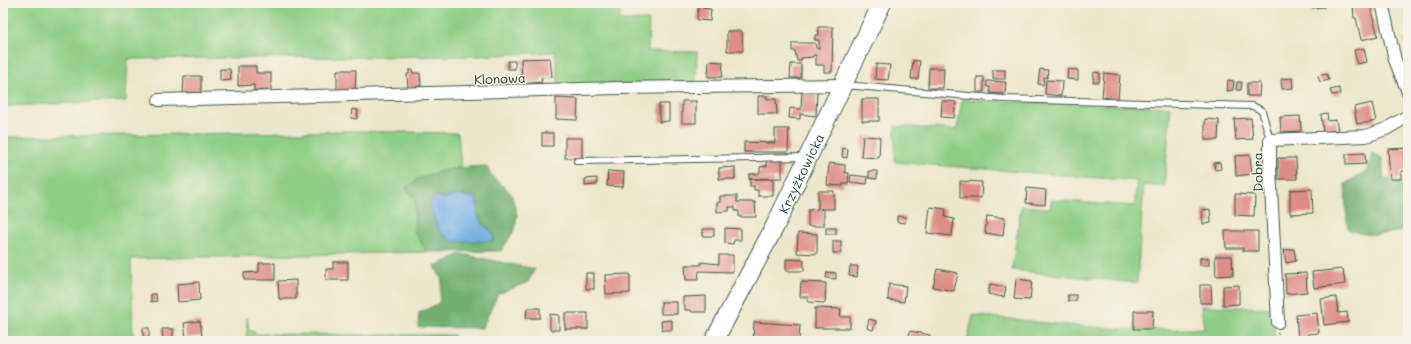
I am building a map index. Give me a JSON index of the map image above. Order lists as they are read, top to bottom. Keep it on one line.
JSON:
{"streets":{"street":["Klonowa","Dobra","Krzyżkowicka"]},"crossings":[["Klonowa","Krzyżkowicka"]]}
